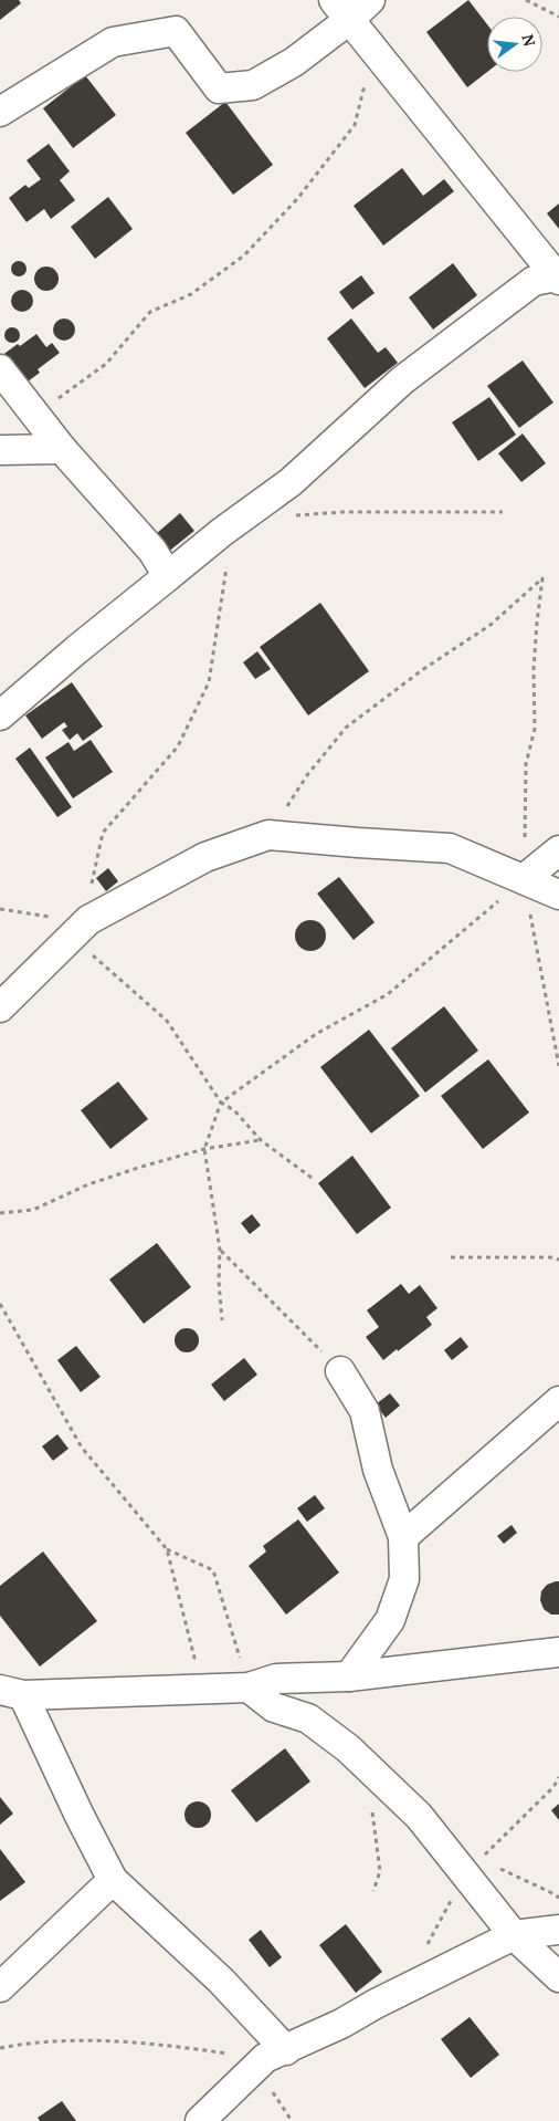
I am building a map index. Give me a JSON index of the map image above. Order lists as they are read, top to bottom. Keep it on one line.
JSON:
{"north":"right"}
